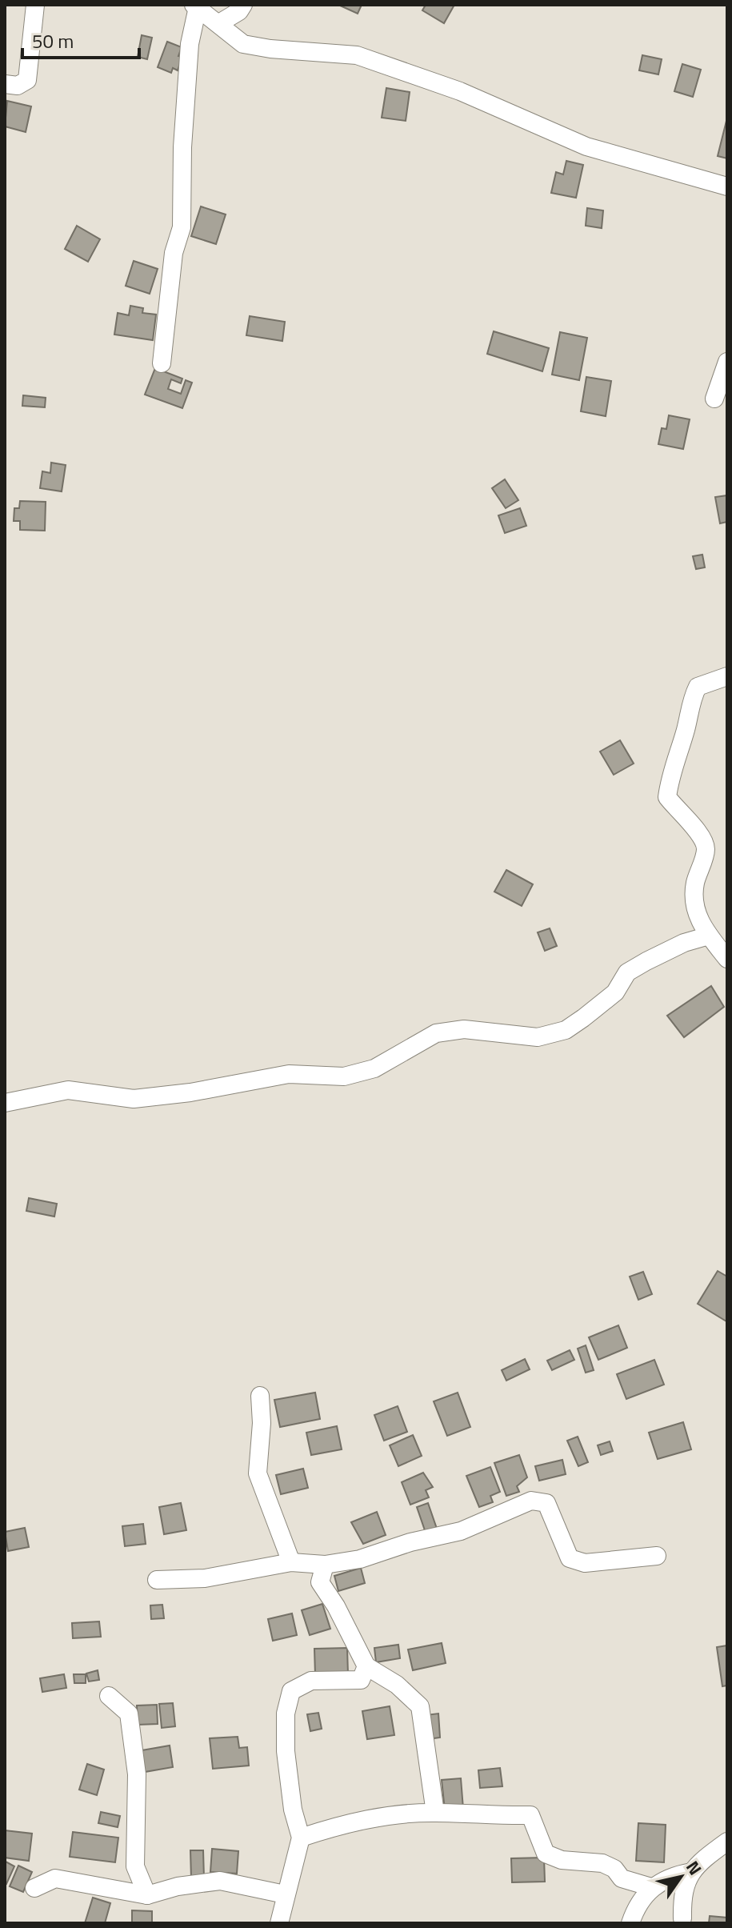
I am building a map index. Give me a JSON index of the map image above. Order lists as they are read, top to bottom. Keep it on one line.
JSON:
{"scale_bar":"50 m","north":"top right"}
